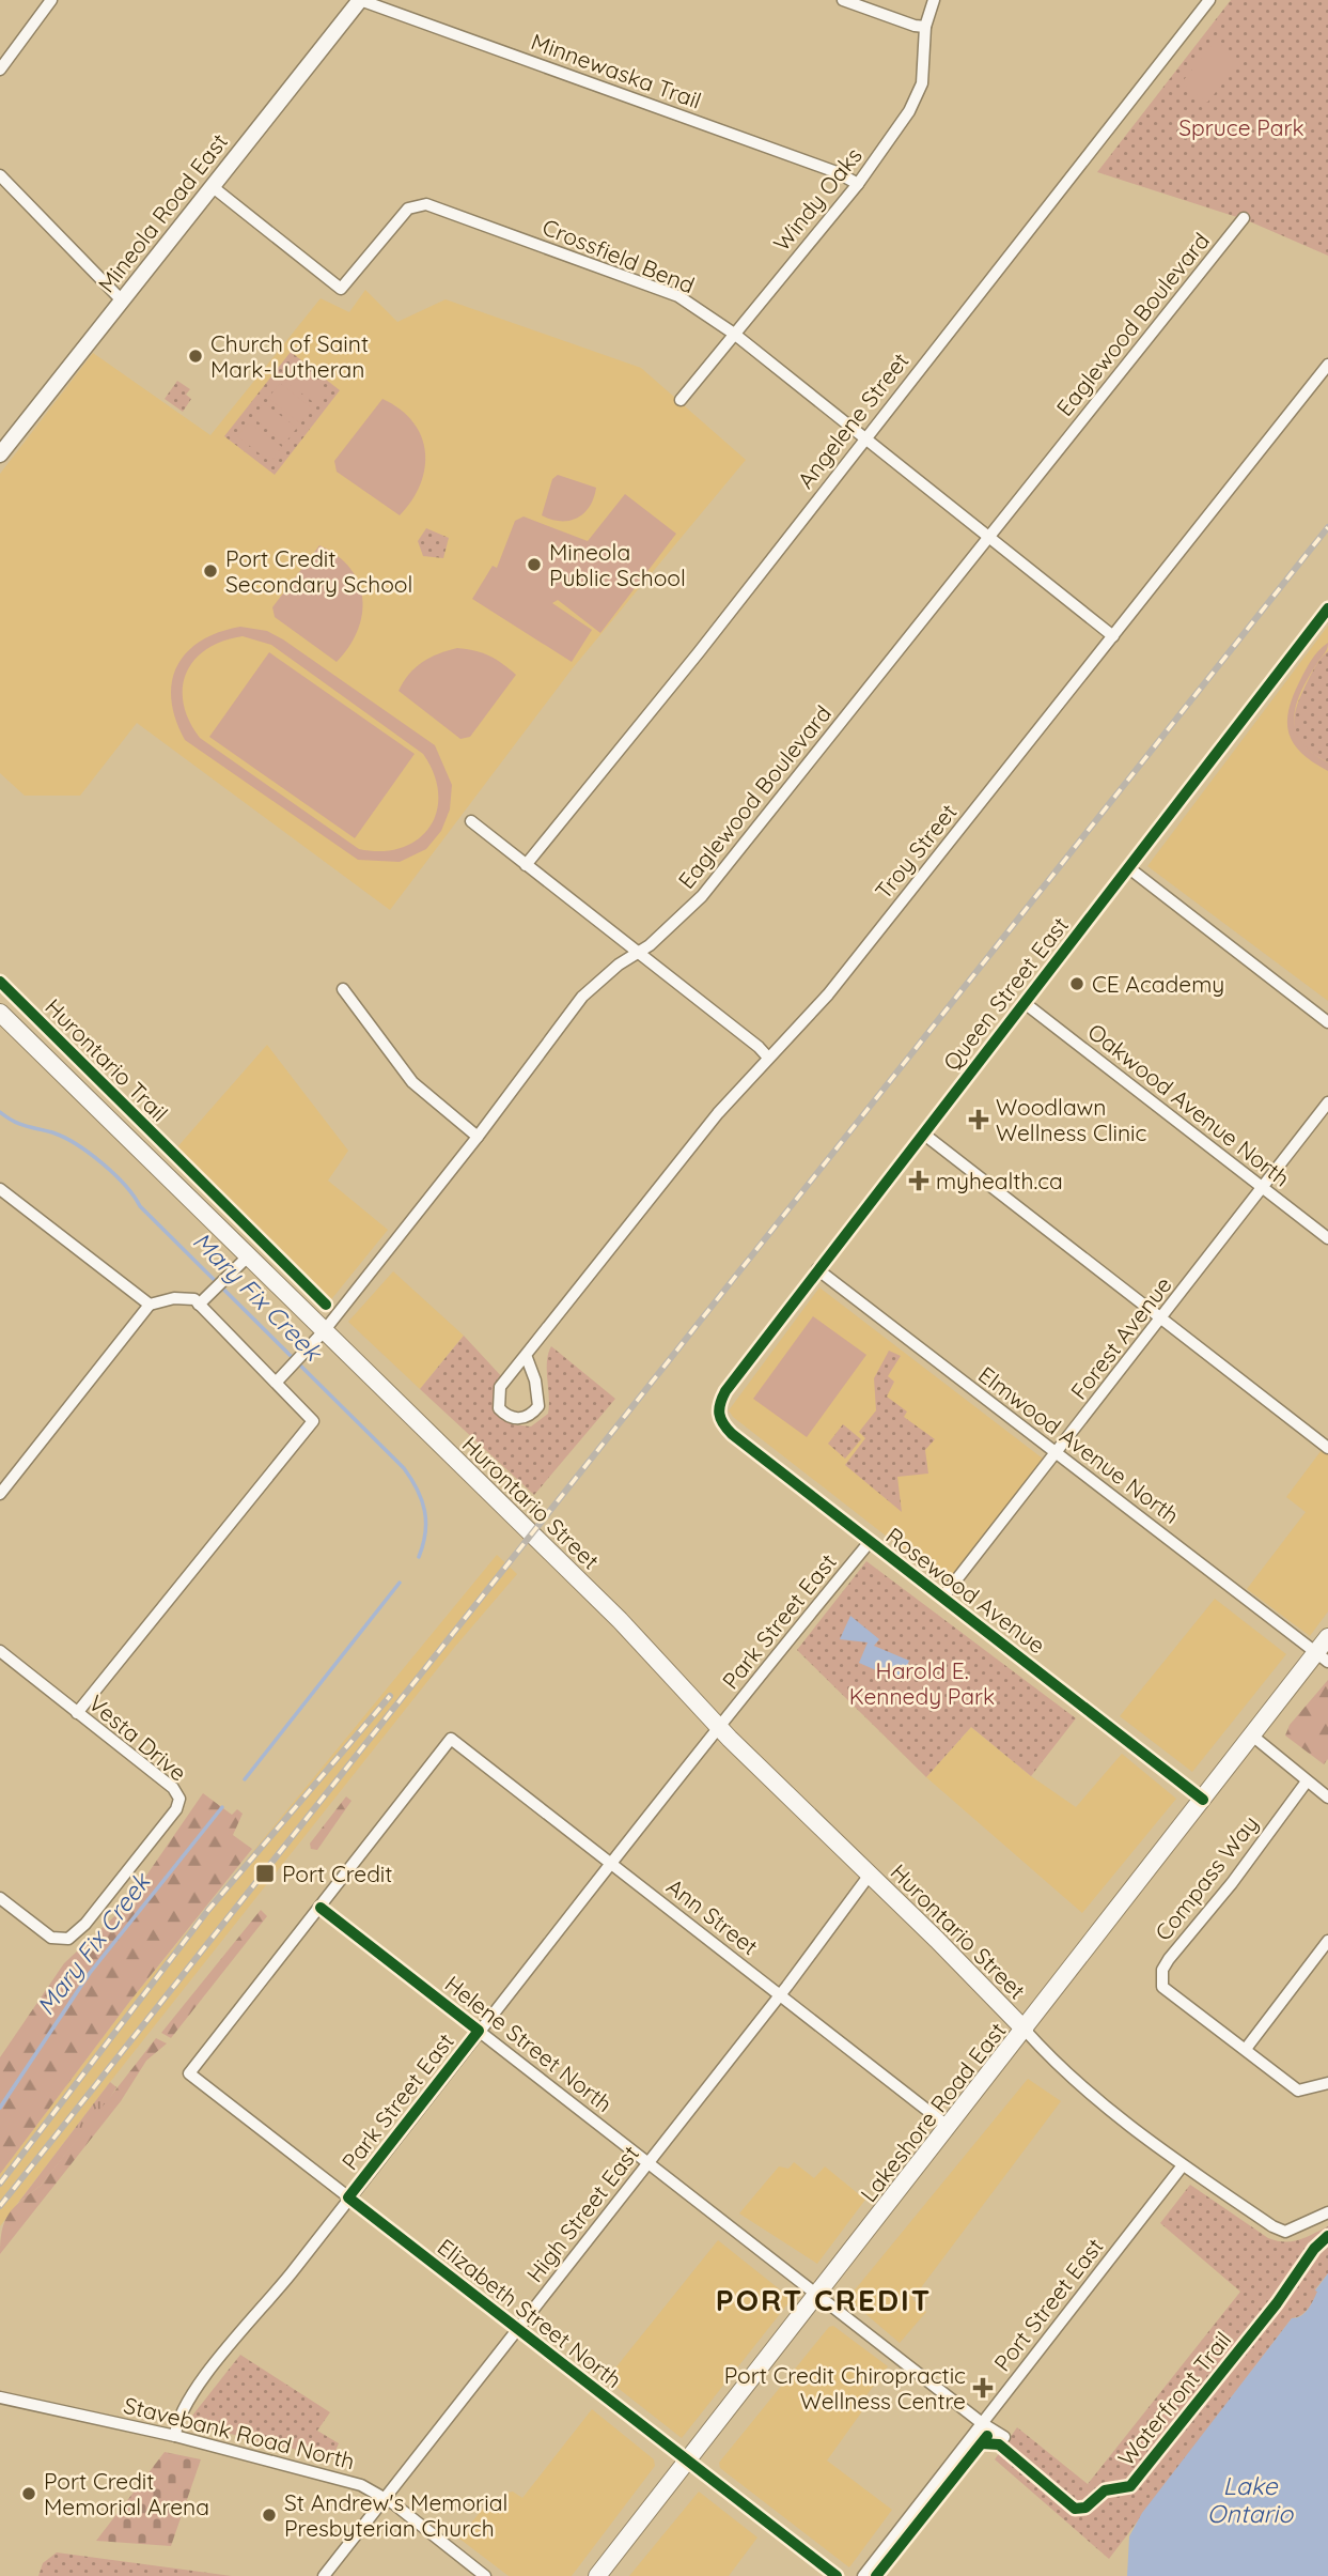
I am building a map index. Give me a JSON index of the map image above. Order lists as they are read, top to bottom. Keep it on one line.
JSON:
{"streets":{"main road":["Hurontario Street","Lakeshore Road East"],"street":["Minnewaska Trail","Windy Oaks","Mineola Road East","Crossfield Bend","Eaglewood Boulevard","Angelene Street","Troy Street","Queen Street East","Oakwood Avenue North","Forest Avenue","Elmwood Avenue North","Rosewood Avenue","Park Street East","Vesta Drive","Compass Way","Ann Street","Helene Street North","High Street East","Port Street East","Elizabeth Street North","Stavebank Road North"],"cycle path":["Hurontario Trail","Waterfront Trail"]},"crossings":[["Minnewaska Trail","Windy Oaks"],["Minnewaska Trail","Mineola Road East"],["Windy Oaks","Crossfield Bend"],["Mineola Road East","Crossfield Bend"],["Crossfield Bend","Eaglewood Boulevard"],["Crossfield Bend","Angelene Street"],["Crossfield Bend","Troy Street"],["Eaglewood Boulevard","Hurontario Street"],["Queen Street East","Oakwood Avenue North"],["Queen Street East","Elmwood Avenue North"],["Queen Street East","Rosewood Avenue"],["Oakwood Avenue North","Forest Avenue"],["Forest Avenue","Elmwood Avenue North"],["Forest Avenue","Rosewood Avenue"],["Elmwood Avenue North","Lakeshore Road East"],["Hurontario Street","Park Street East"],["Hurontario Street","Lakeshore Road East"],["Hurontario Street","High Street East"],["Rosewood Avenue","Park Street East"],["Rosewood Avenue","Lakeshore Road East"],["Park Street East","Ann Street"],["Park Street East","Helene Street North"],["Park Street East","Elizabeth Street North"],["Park Street East","Stavebank Road North"],["Ann Street","Helene Street North"],["Ann Street","Lakeshore Road East"],["Ann Street","High Street East"],["Ann Street","Elizabeth Street North"],["Helene Street North","Lakeshore Road East"],["Helene Street North","High Street East"],["Helene Street North","Port Street East"],["Helene Street North","Elizabeth Street North"],["Lakeshore Road East","Elizabeth Street North"],["High Street East","Elizabeth Street North"],["High Street East","Stavebank Road North"]],"districts":["PORT CREDIT"],"water":["Mary Fix Creek","Lake Ontario"],"parks":["Spruce Park","Harold E. Kennedy Park"],"places":{"other":["Church of Saint Mark-Lutheran","Mineola Public School","Port Credit Secondary School","CE Academy","Port Credit Memorial Arena","St Andrew's Memorial Presbyterian Church"],"health":["Woodlawn Wellness Clinic","myhealth.ca","Port Credit Chiropractic Wellness Centre"],"transit":["Port Credit"]}}
